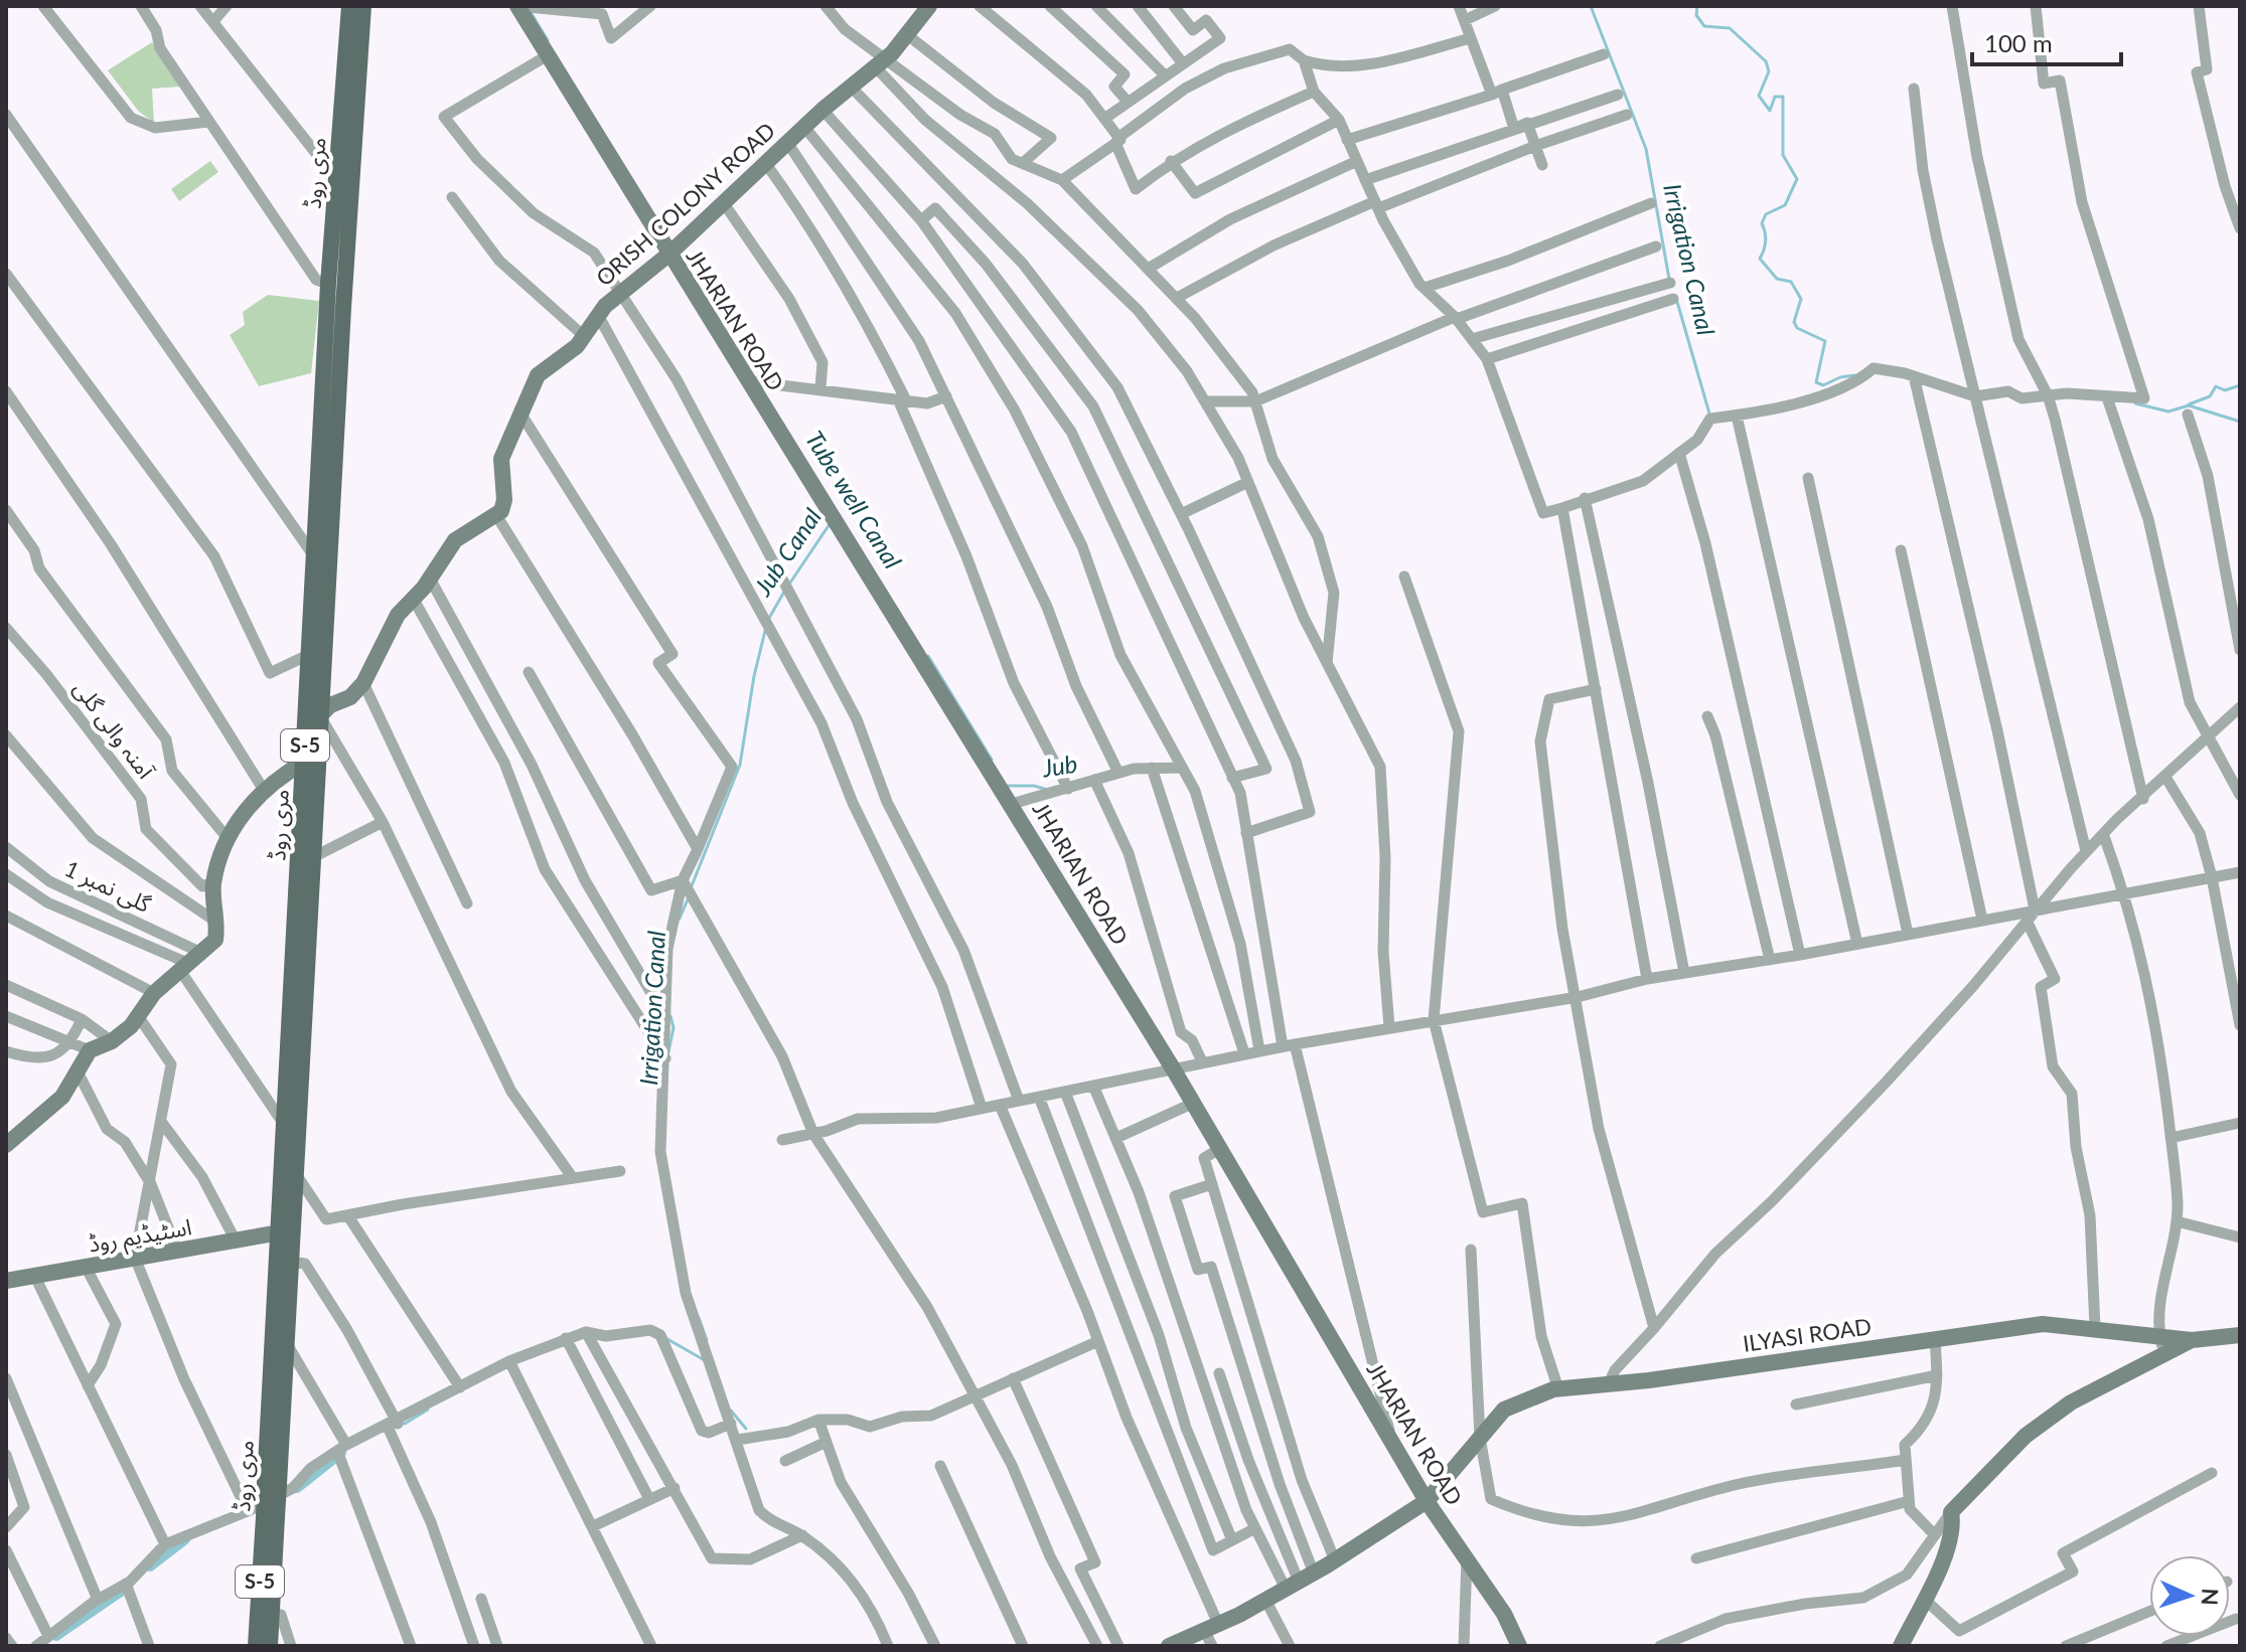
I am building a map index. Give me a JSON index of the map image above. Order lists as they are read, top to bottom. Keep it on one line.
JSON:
{"streets":{"main road":["مری روڈ","ORISH COLONY ROAD","JHARIAN ROAD","S-5","اسٹیڈیم روڈ","ILYASI ROAD"],"street":["آمنہ والی گلی","گلی نمبر 1"]},"crossings":[["مری روڈ","اسٹیڈیم روڈ"],["ORISH COLONY ROAD","JHARIAN ROAD"],["JHARIAN ROAD","ILYASI ROAD"]],"water":["Irrigation Canal","Tube well Canal","Jub Canal","Jub"],"scale_bar":"100 m","north":"right"}
